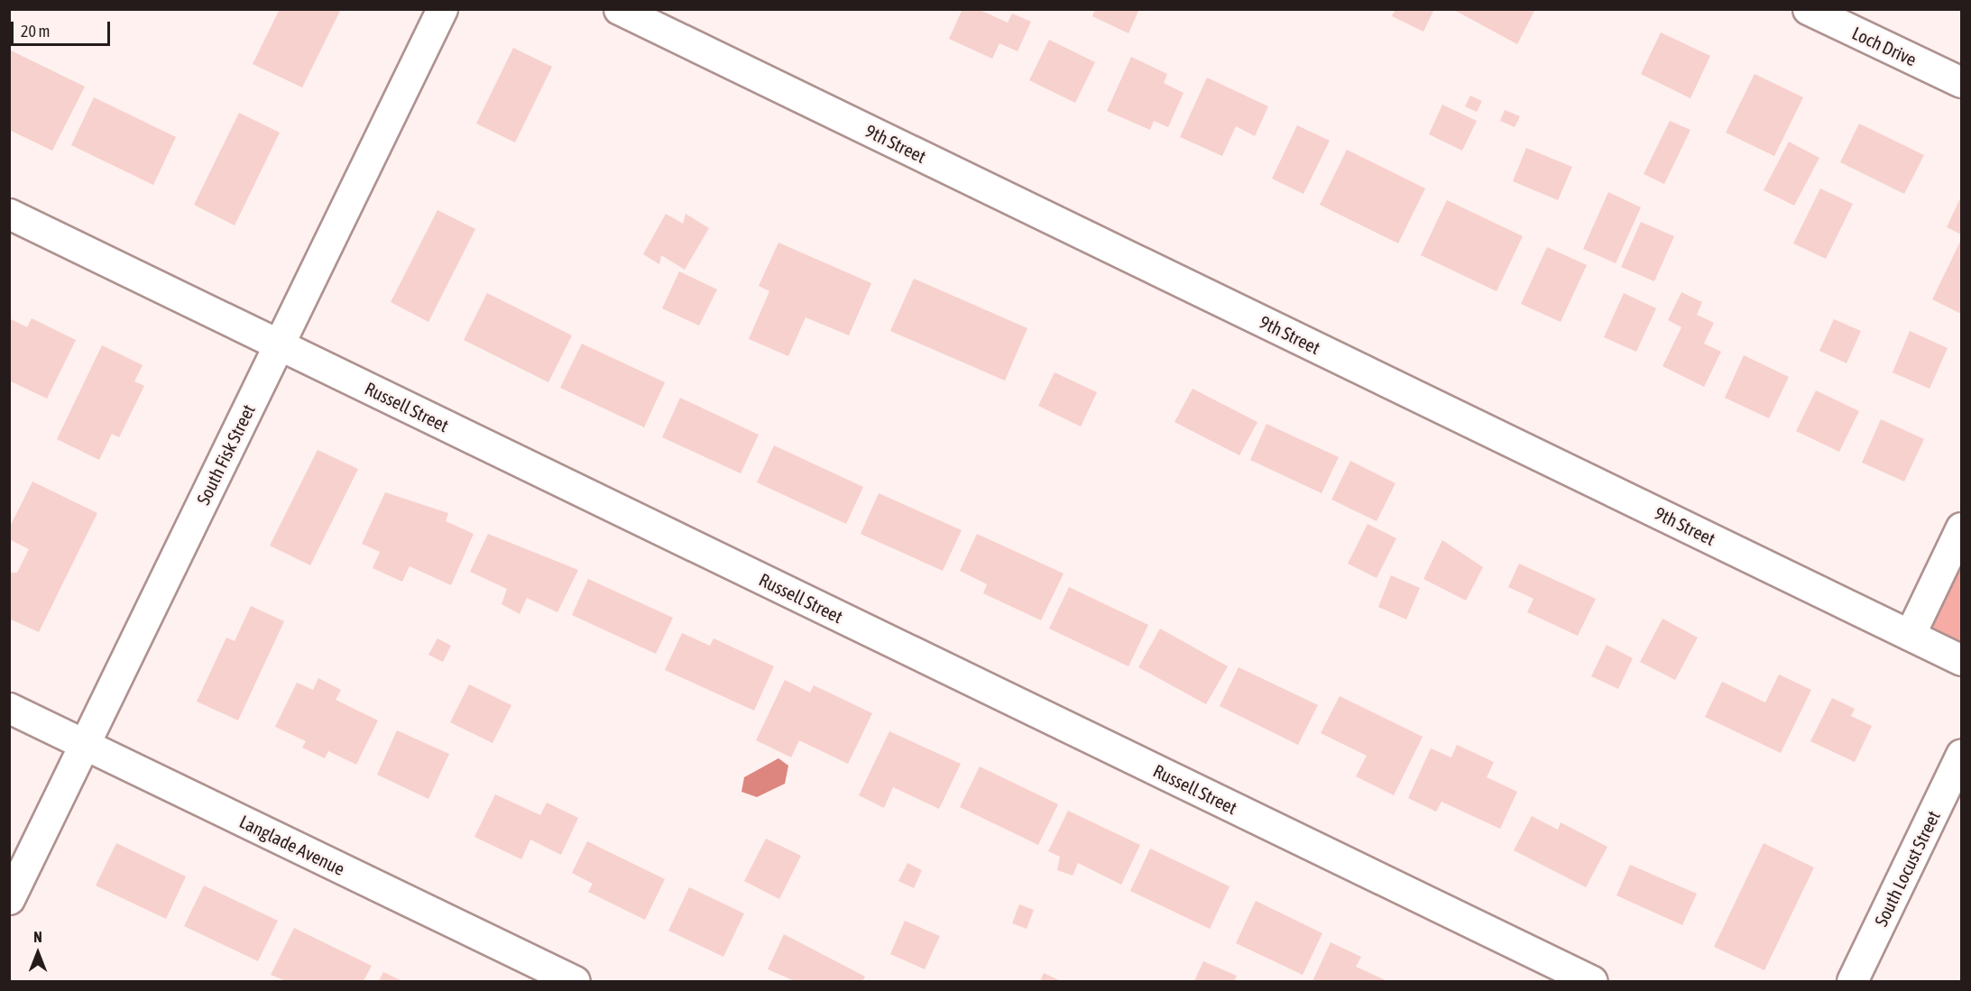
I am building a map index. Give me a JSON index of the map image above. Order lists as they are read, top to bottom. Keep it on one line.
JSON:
{"streets":{"street":["Loch Drive","9th Street","Russell Street","South Fisk Street","Langlade Avenue","South Locust Street"]},"crossings":[["Russell Street","South Fisk Street"],["South Fisk Street","Langlade Avenue"]],"scale_bar":"20 m","north":"top"}
